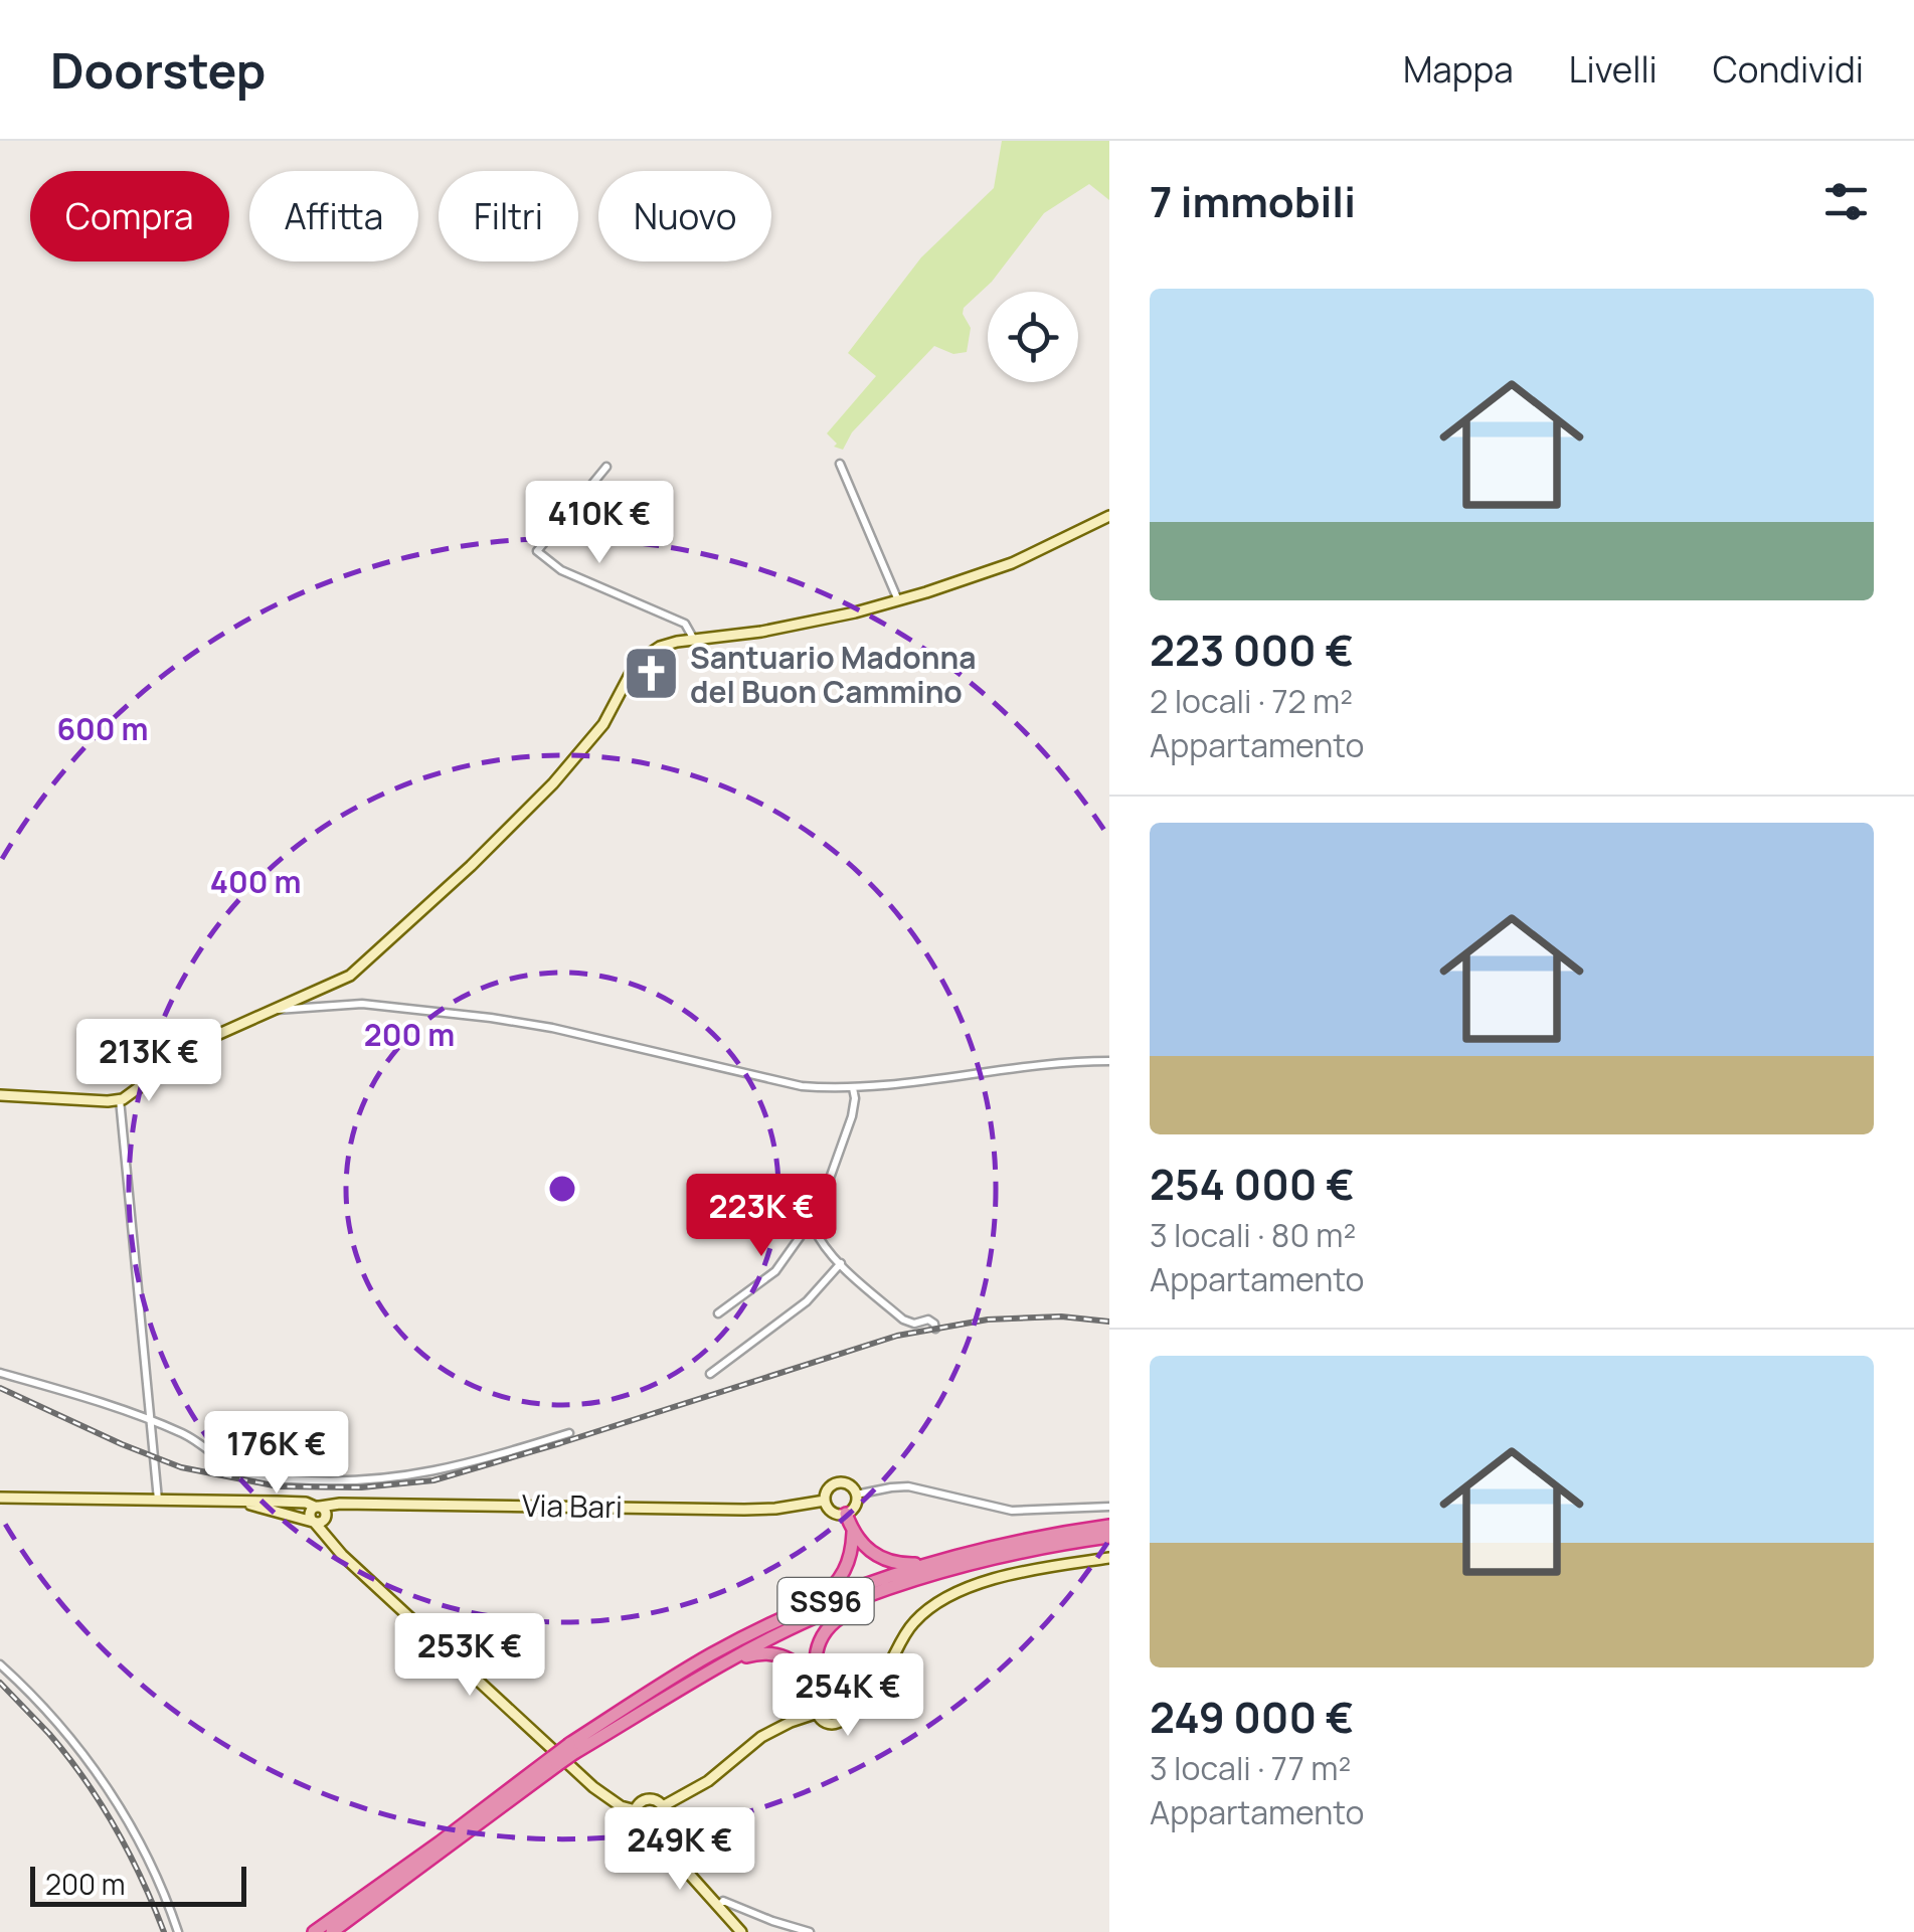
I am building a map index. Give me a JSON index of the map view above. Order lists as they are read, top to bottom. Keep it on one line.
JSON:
{"streets":{"highway":["SS96"],"main road":["Via Bari"]},"places":{"church":["Santuario Madonna del Buon Cammino"]},"scale_bar":"200 m","page":{"header":"Doorstep","nav":["Mappa","Livelli","Condividi"],"heading":"7 immobili","chip":["Compra","Affitta","Filtri","Nuovo"],"list":[{"name":"223 000 €","note":"2 locali · 72 m² · Appartamento"},{"name":"254 000 €","note":"3 locali · 80 m² · Appartamento"},{"name":"249 000 €","note":"3 locali · 77 m² · Appartamento"}],"price":["410K €","213K €","223K €","176K €","253K €","254K €","249K €"],"scale":"200 m"},"rings":["600 m","400 m","200 m"]}
